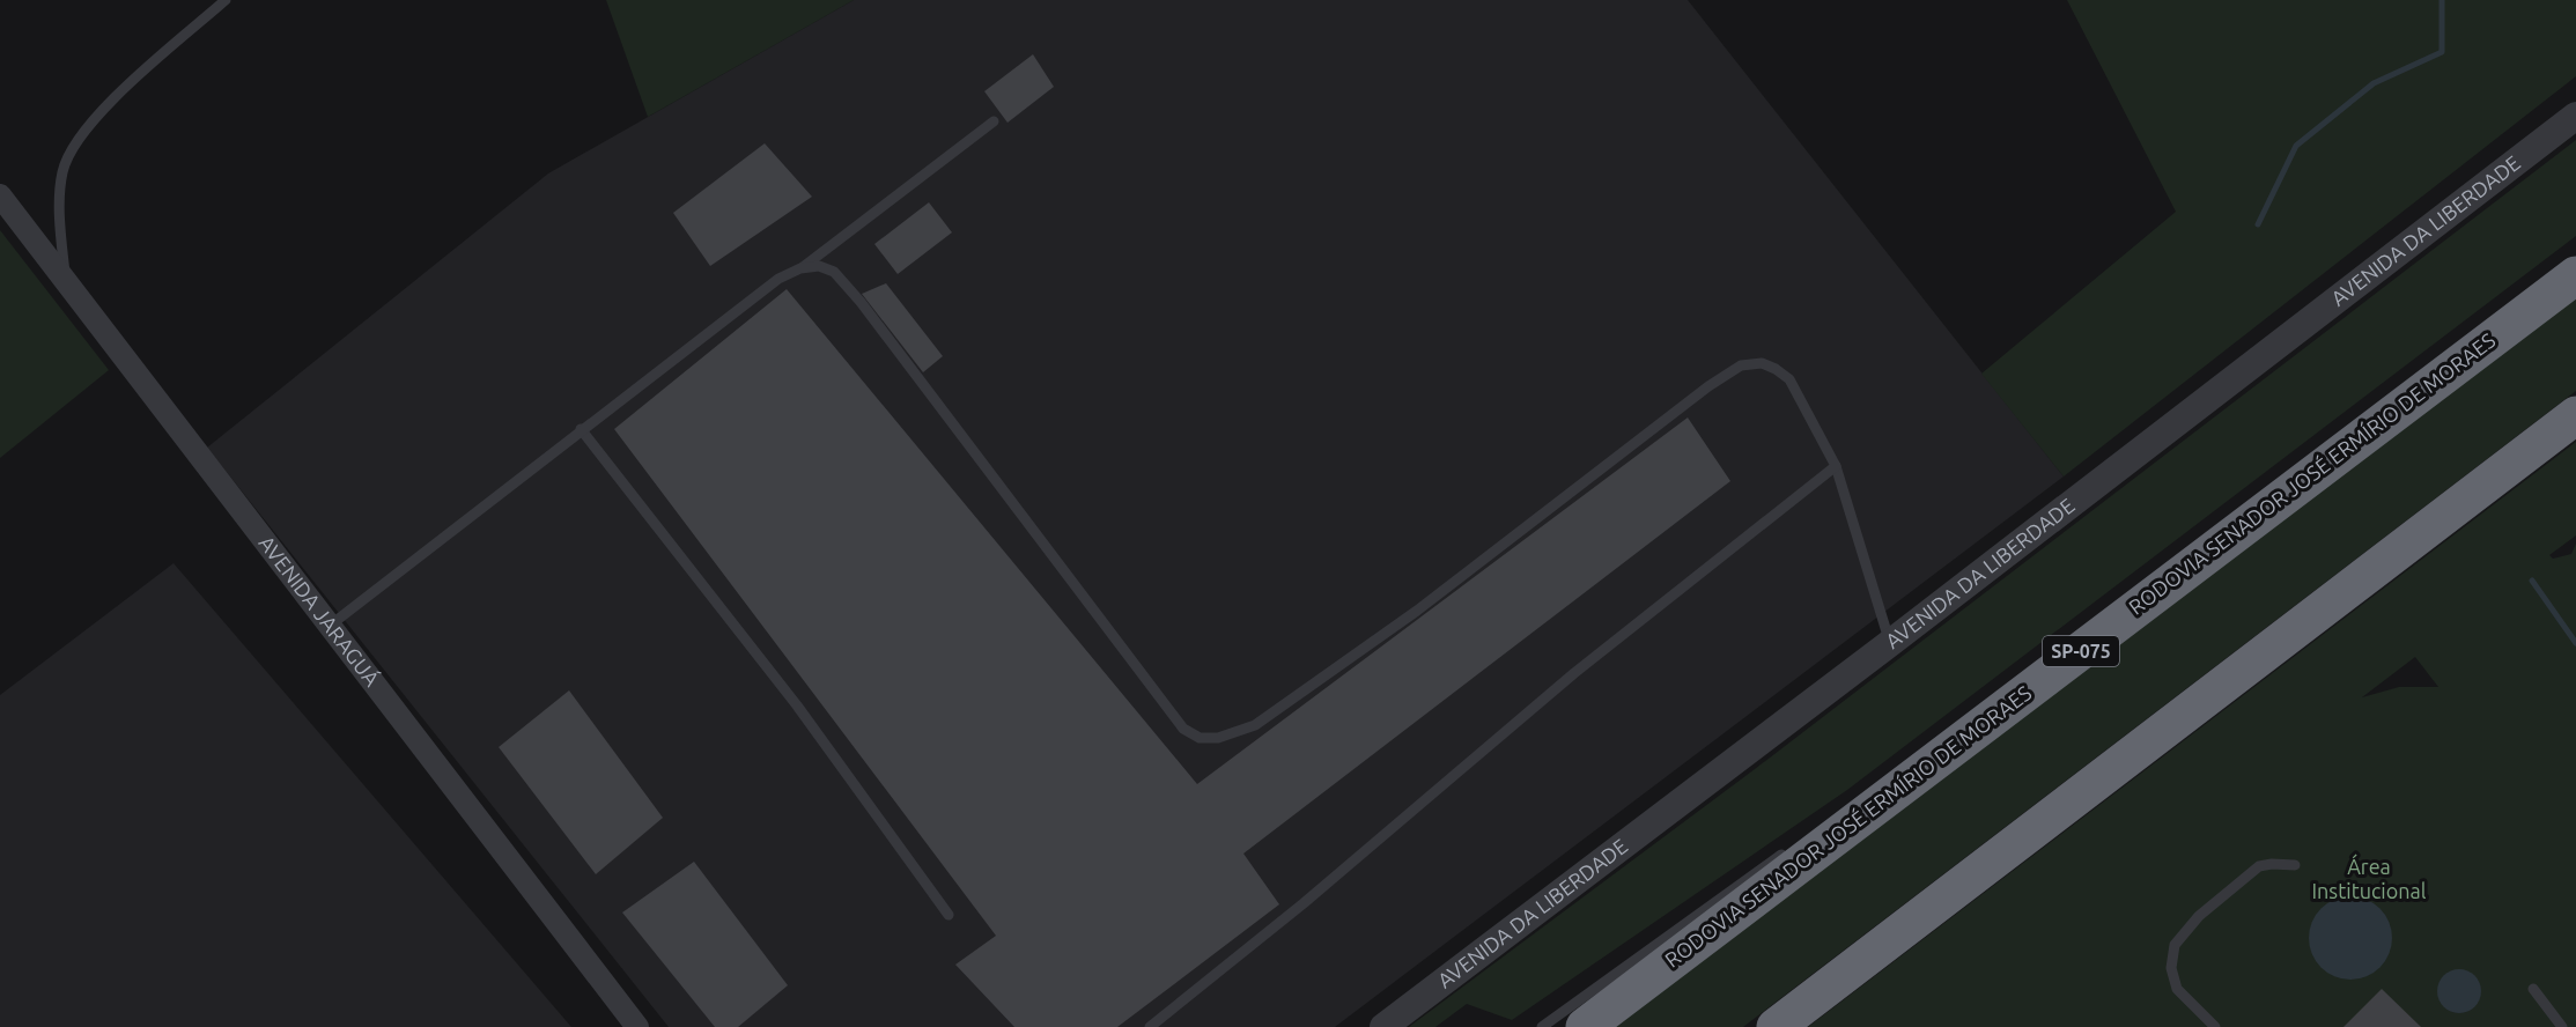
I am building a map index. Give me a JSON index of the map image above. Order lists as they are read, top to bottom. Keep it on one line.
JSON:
{"streets":{"highway":["RODOVIA SENADOR JOSÉ ERMÍRIO DE MORAES","SP-075"],"street":["AVENIDA DA LIBERDADE","AVENIDA JARAGUÁ"]},"parks":["Área Institucional"]}
